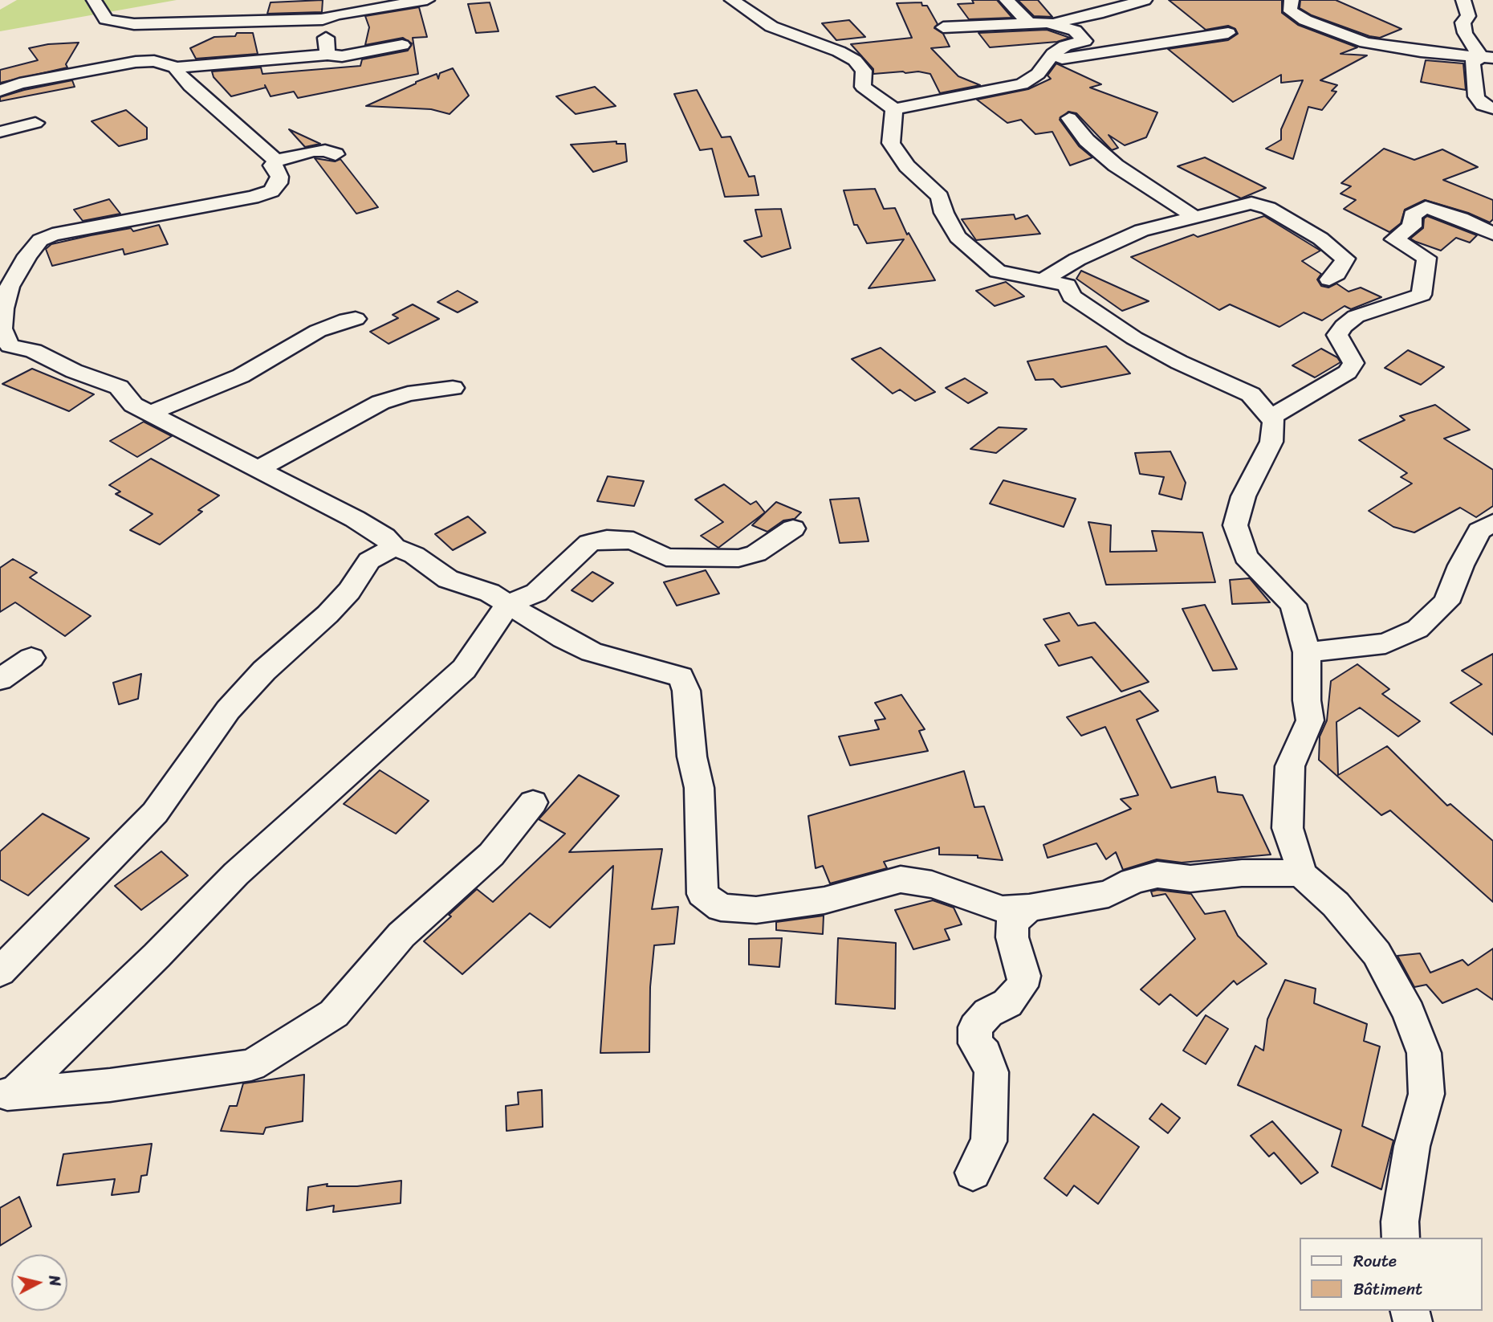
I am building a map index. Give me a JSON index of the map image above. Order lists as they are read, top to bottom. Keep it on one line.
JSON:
{"legend":["Route","Bâtiment"],"north":"right"}
